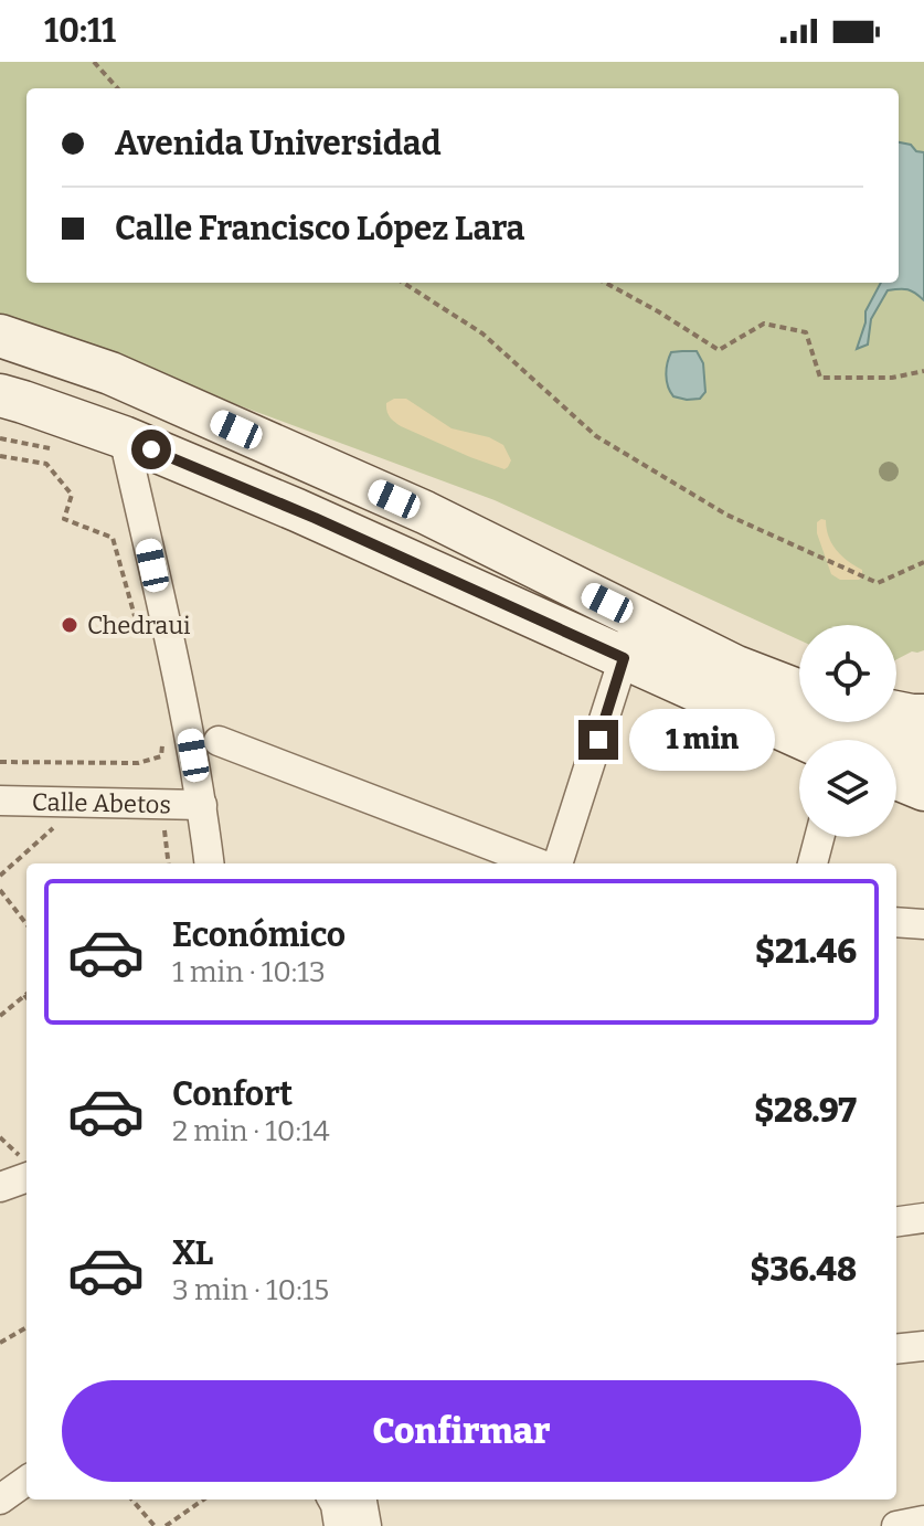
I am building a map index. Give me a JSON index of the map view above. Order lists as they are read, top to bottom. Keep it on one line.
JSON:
{"streets":{"street":["Calle Abetos"]},"places":["Chedraui"],"page":{"status":"10:11","banner":["Avenida Universidad","Calle Francisco López Lara"],"bubble":"1 min","list":[{"name":"Económico","note":"1 min · 10:13","value":"$21.46"},{"name":"Confort","note":"2 min · 10:14","value":"$28.97"},{"name":"XL","note":"3 min · 10:15","value":"$36.48"}],"buttons":"Confirmar"}}
